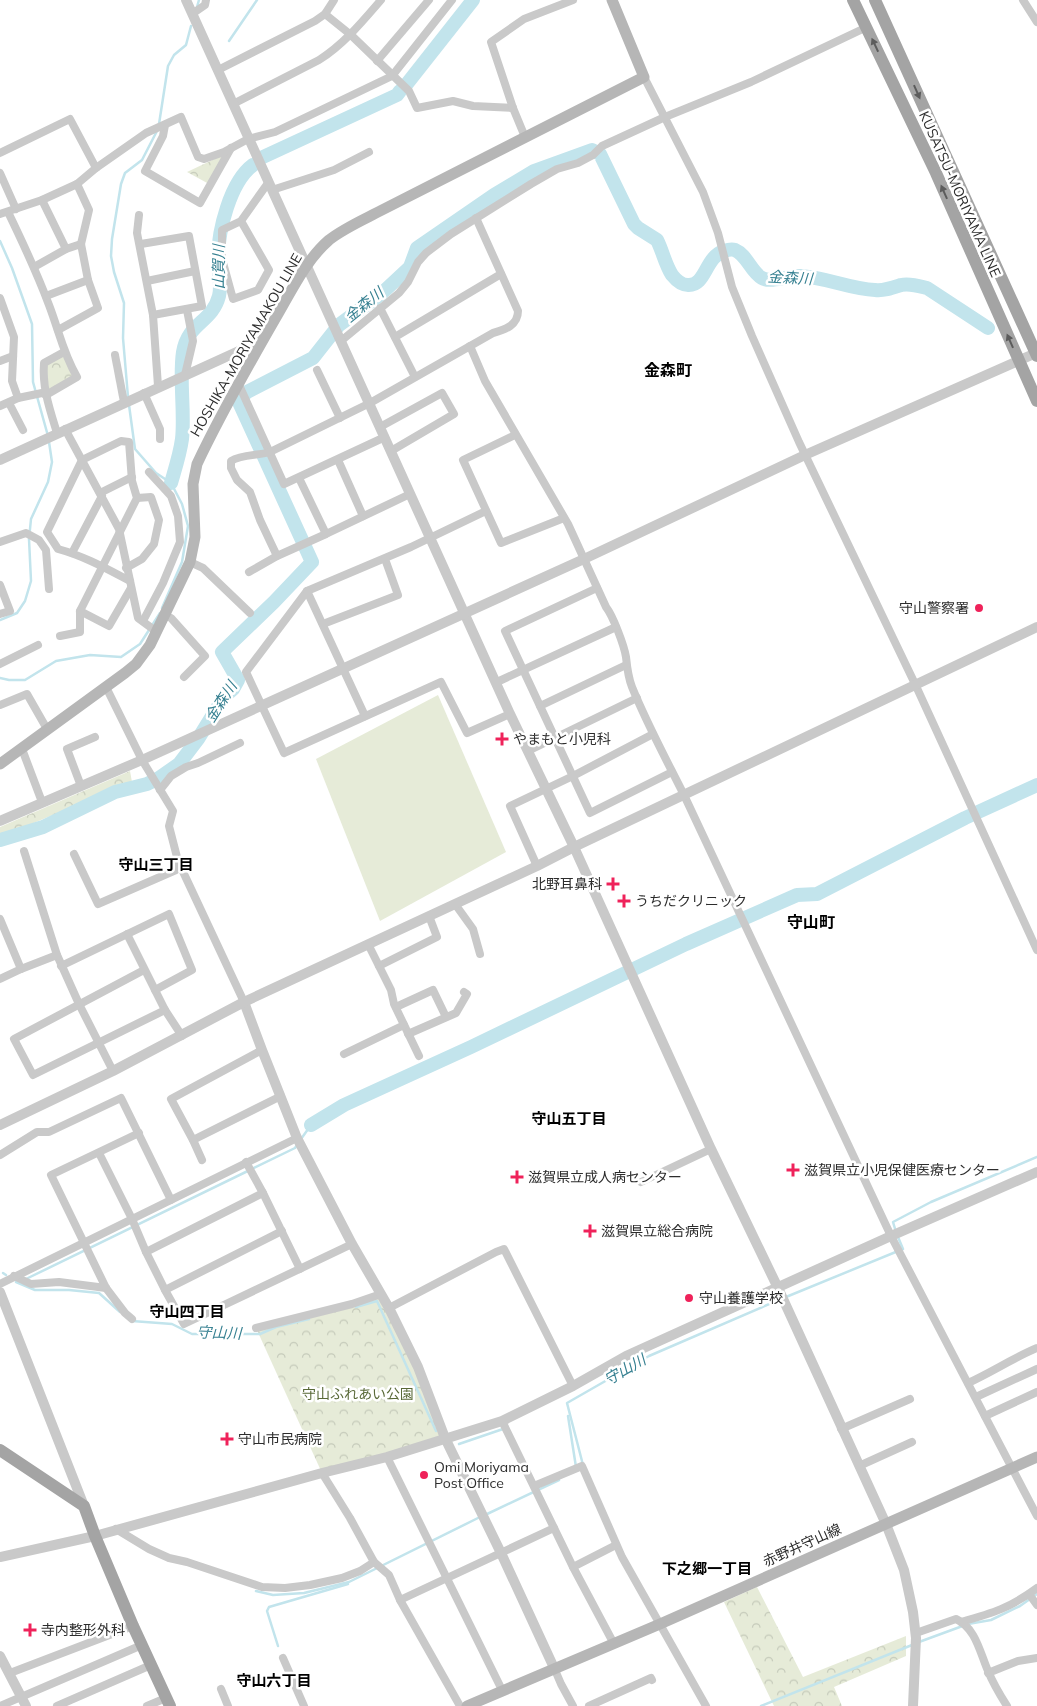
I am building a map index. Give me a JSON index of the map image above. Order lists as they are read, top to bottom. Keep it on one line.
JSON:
{"streets":{"main road":["KUSATSU-MORIYAMA LINE","HOSHIKA-MORIYAMAKOU LINE","赤野井守山線"]},"districts":["金森町","守山三丁目","守山町","守山五丁目","守山四丁目","下之郷一丁目","守山六丁目"],"water":["山賀川","金森川","守山川"],"parks":["守山ふれあい公園"],"places":{"other":["守山警察署","守山養護学校","Omi Moriyama Post Office"],"health":["やまもと小児科","北野耳鼻科","うちだクリニック","滋賀県立小児保健医療センター","滋賀県立成人病センター","滋賀県立総合病院","守山市民病院","寺内整形外科"]}}
